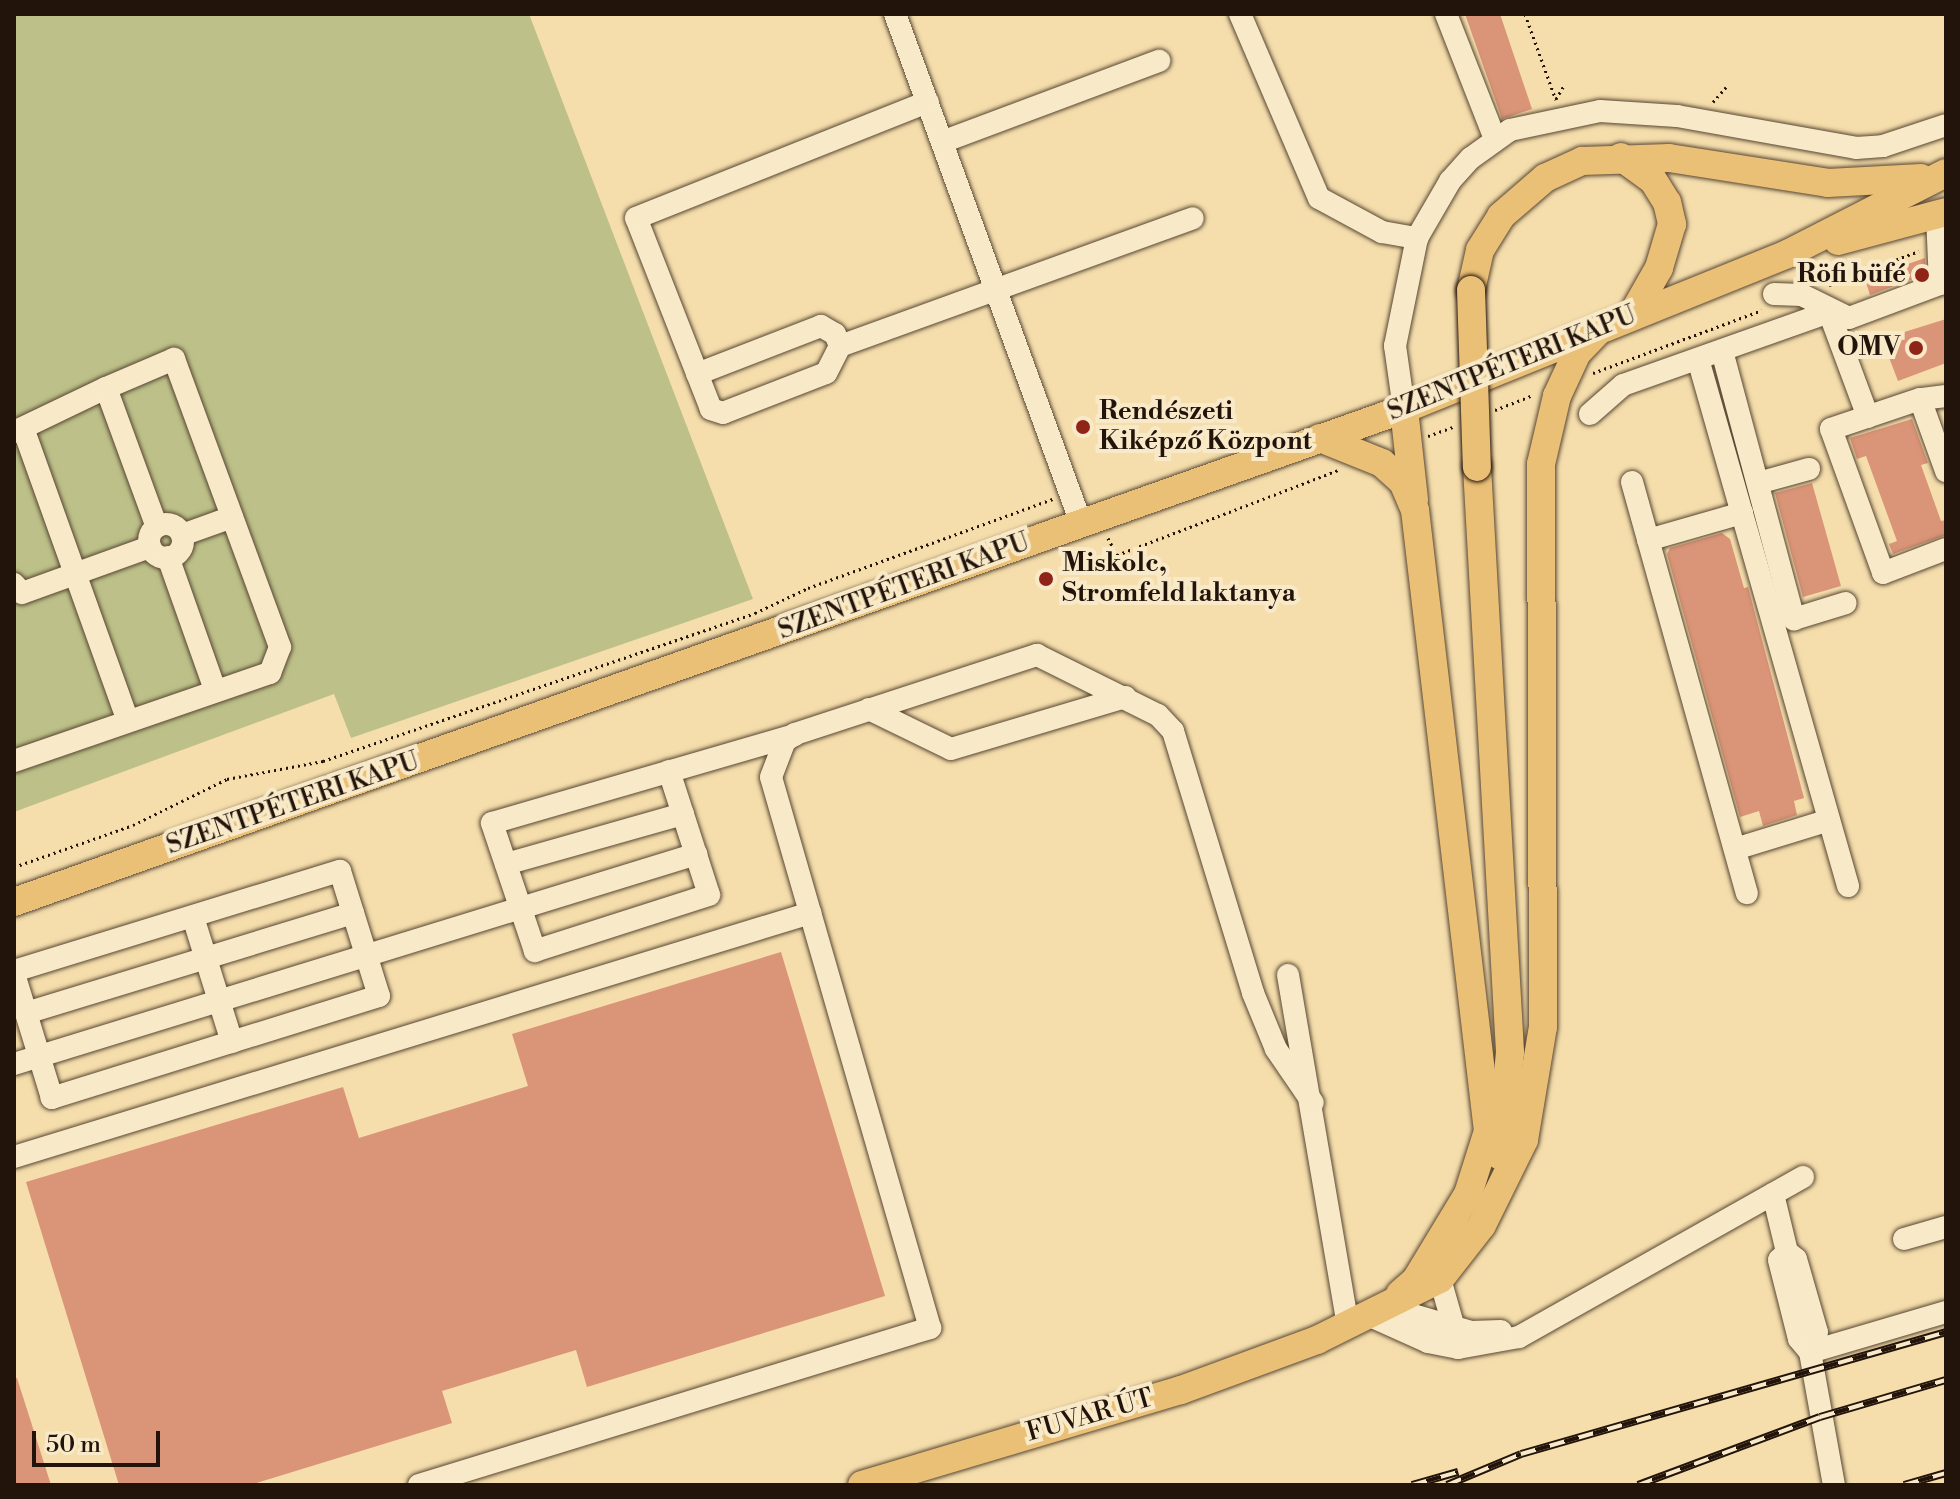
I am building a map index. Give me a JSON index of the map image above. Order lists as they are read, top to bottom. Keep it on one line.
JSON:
{"streets":{"main road":["SZENTPÉTERI KAPU","FUVAR ÚT"]},"places":["Röfi büfé","OMV","Rendészeti Kiképző Központ","Miskolc, Stromfeld laktanya"],"scale_bar":"50 m"}
